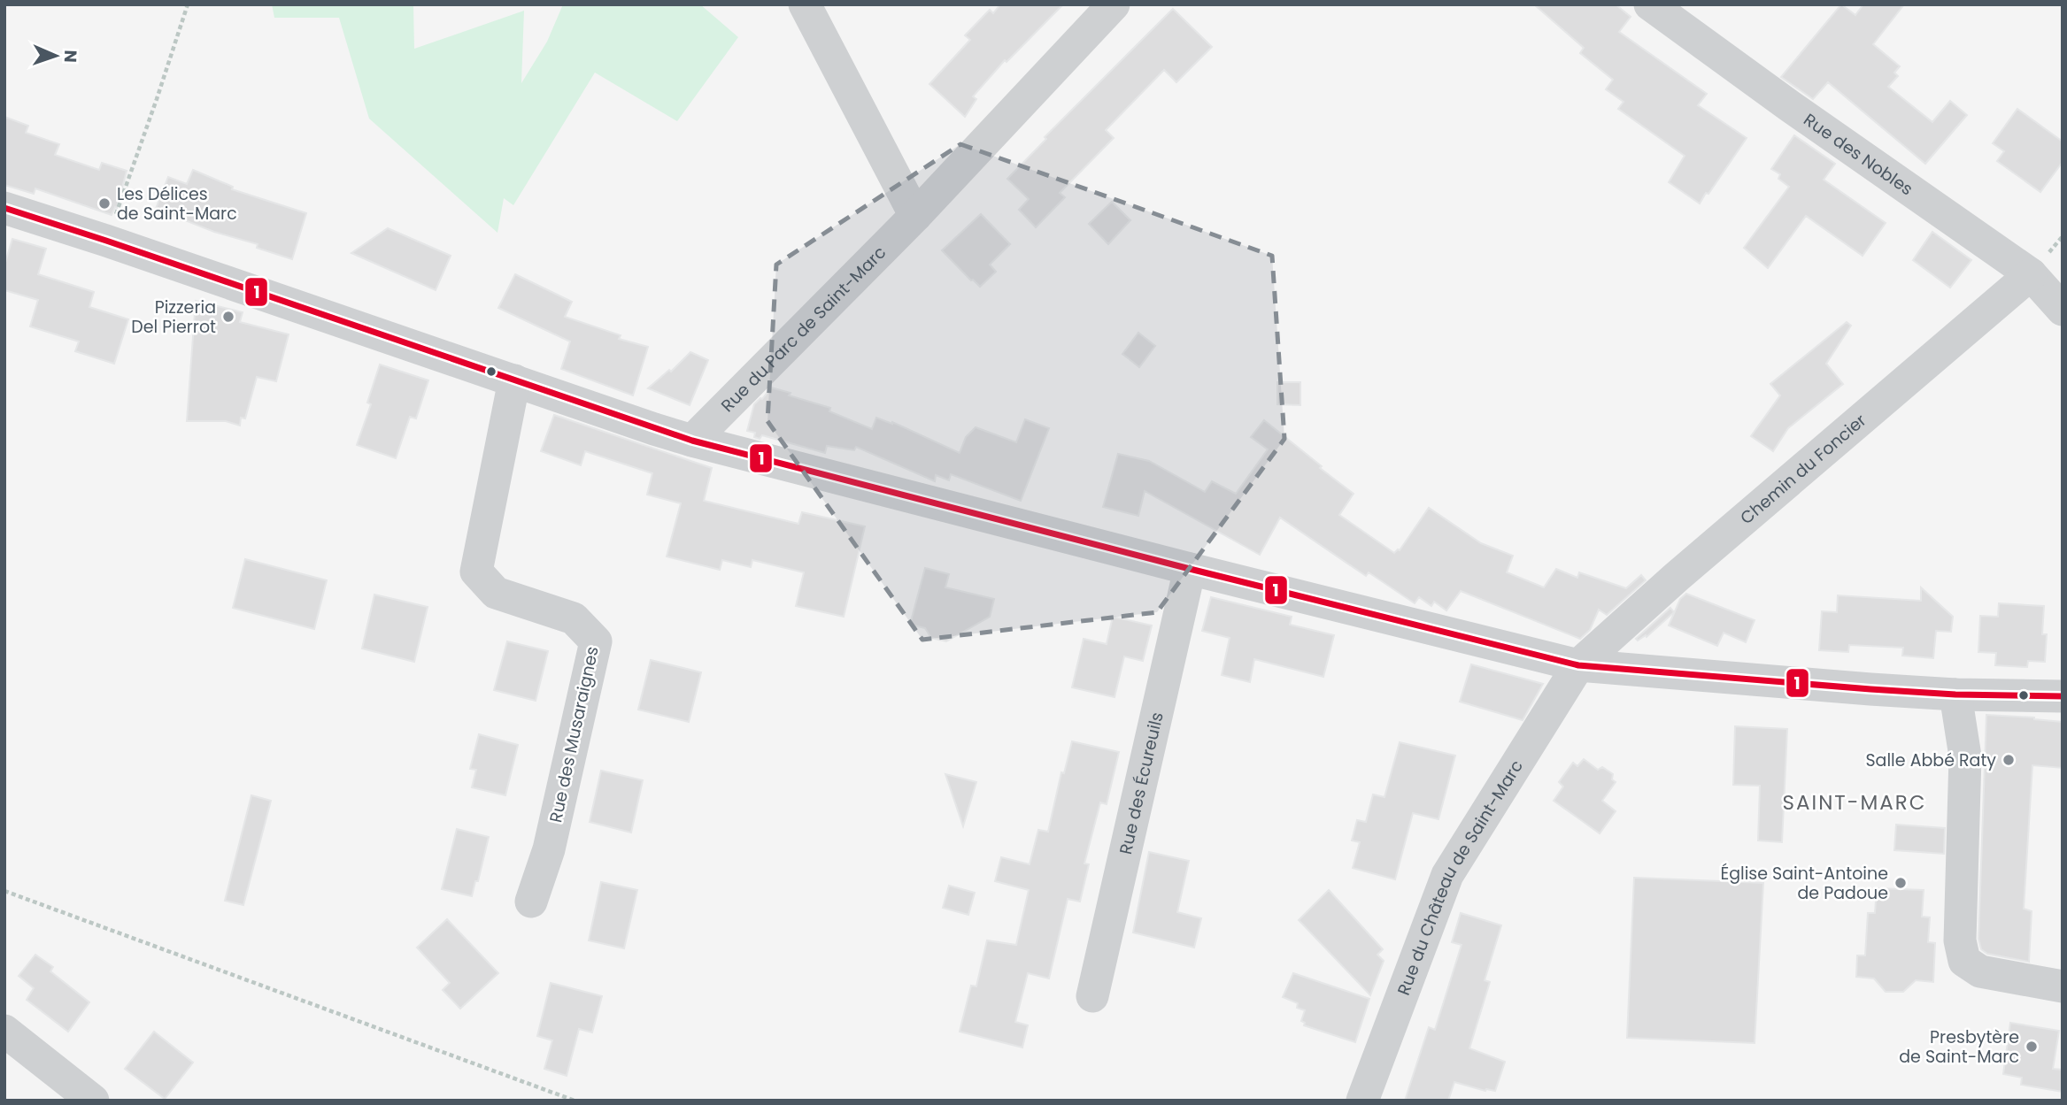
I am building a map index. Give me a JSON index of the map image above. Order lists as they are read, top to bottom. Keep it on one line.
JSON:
{"streets":{"street":["Rue des Nobles","Rue du Parc de Saint-Marc","Chemin du Foncier","Rue des Musaraignes","Rue des Écureuils","Rue du Château de Saint-Marc"]},"crossings":[["Rue des Nobles","Chemin du Foncier"],["Chemin du Foncier","Rue du Château de Saint-Marc"]],"districts":["SAINT-MARC"],"places":["Les Délices de Saint-Marc","Pizzeria Del Pierrot","Salle Abbé Raty","Église Saint-Antoine de Padoue","Presbytère de Saint-Marc"],"lines":["transit line 1"],"north":"right"}
